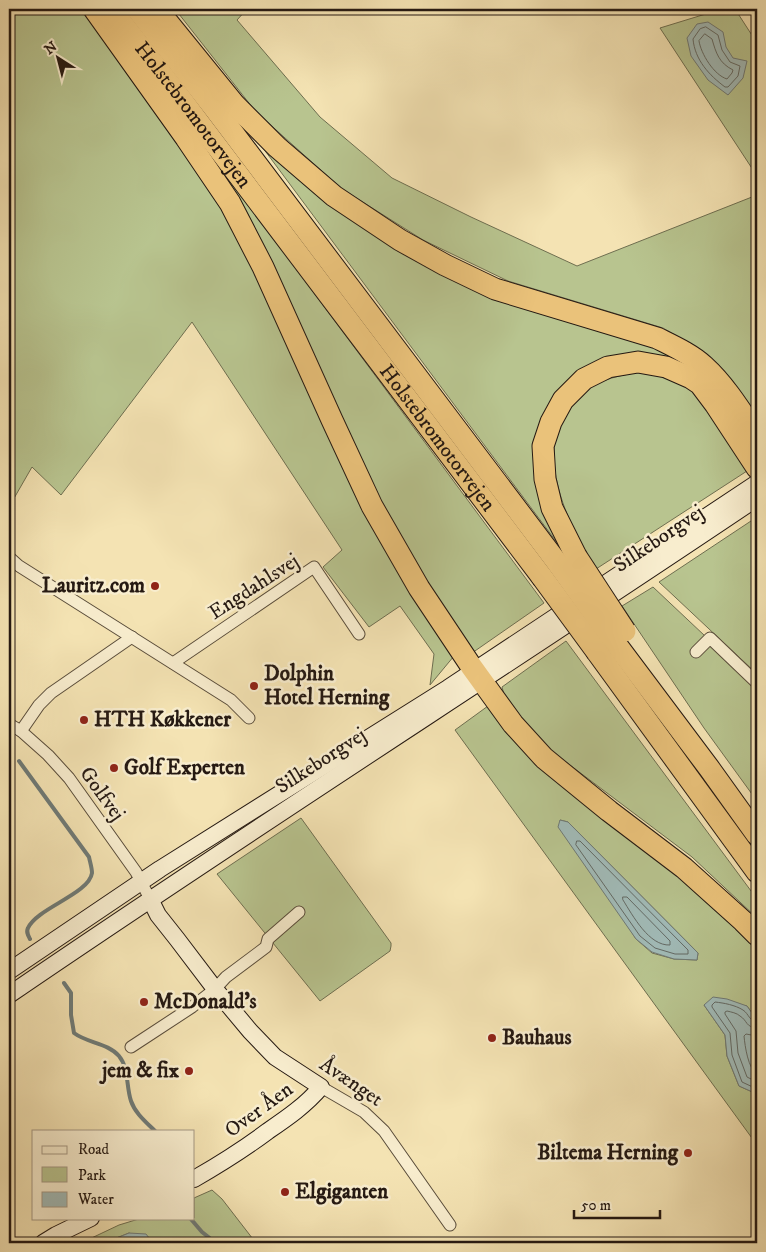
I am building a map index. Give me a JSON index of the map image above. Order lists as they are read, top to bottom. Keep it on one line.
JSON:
{"streets":{"highway":["Holstebromotorvejen"],"main road":["Silkeborgvej","Åvænget","Over Åen"],"street":["Engdahlsvej","Golfvej"]},"crossings":[["Silkeborgvej","Golfvej"],["Silkeborgvej","Åvænget"],["Golfvej","Åvænget"],["Åvænget","Over Åen"]],"places":["Lauritz.com","Dolphin Hotel Herning","HTH Køkkener","Golf Experten","McDonald's","Bauhaus","jem & fix","Biltema Herning","Elgiganten"],"legend":["Road","Park","Water"],"scale_bar":"50 m","north":"top left"}
